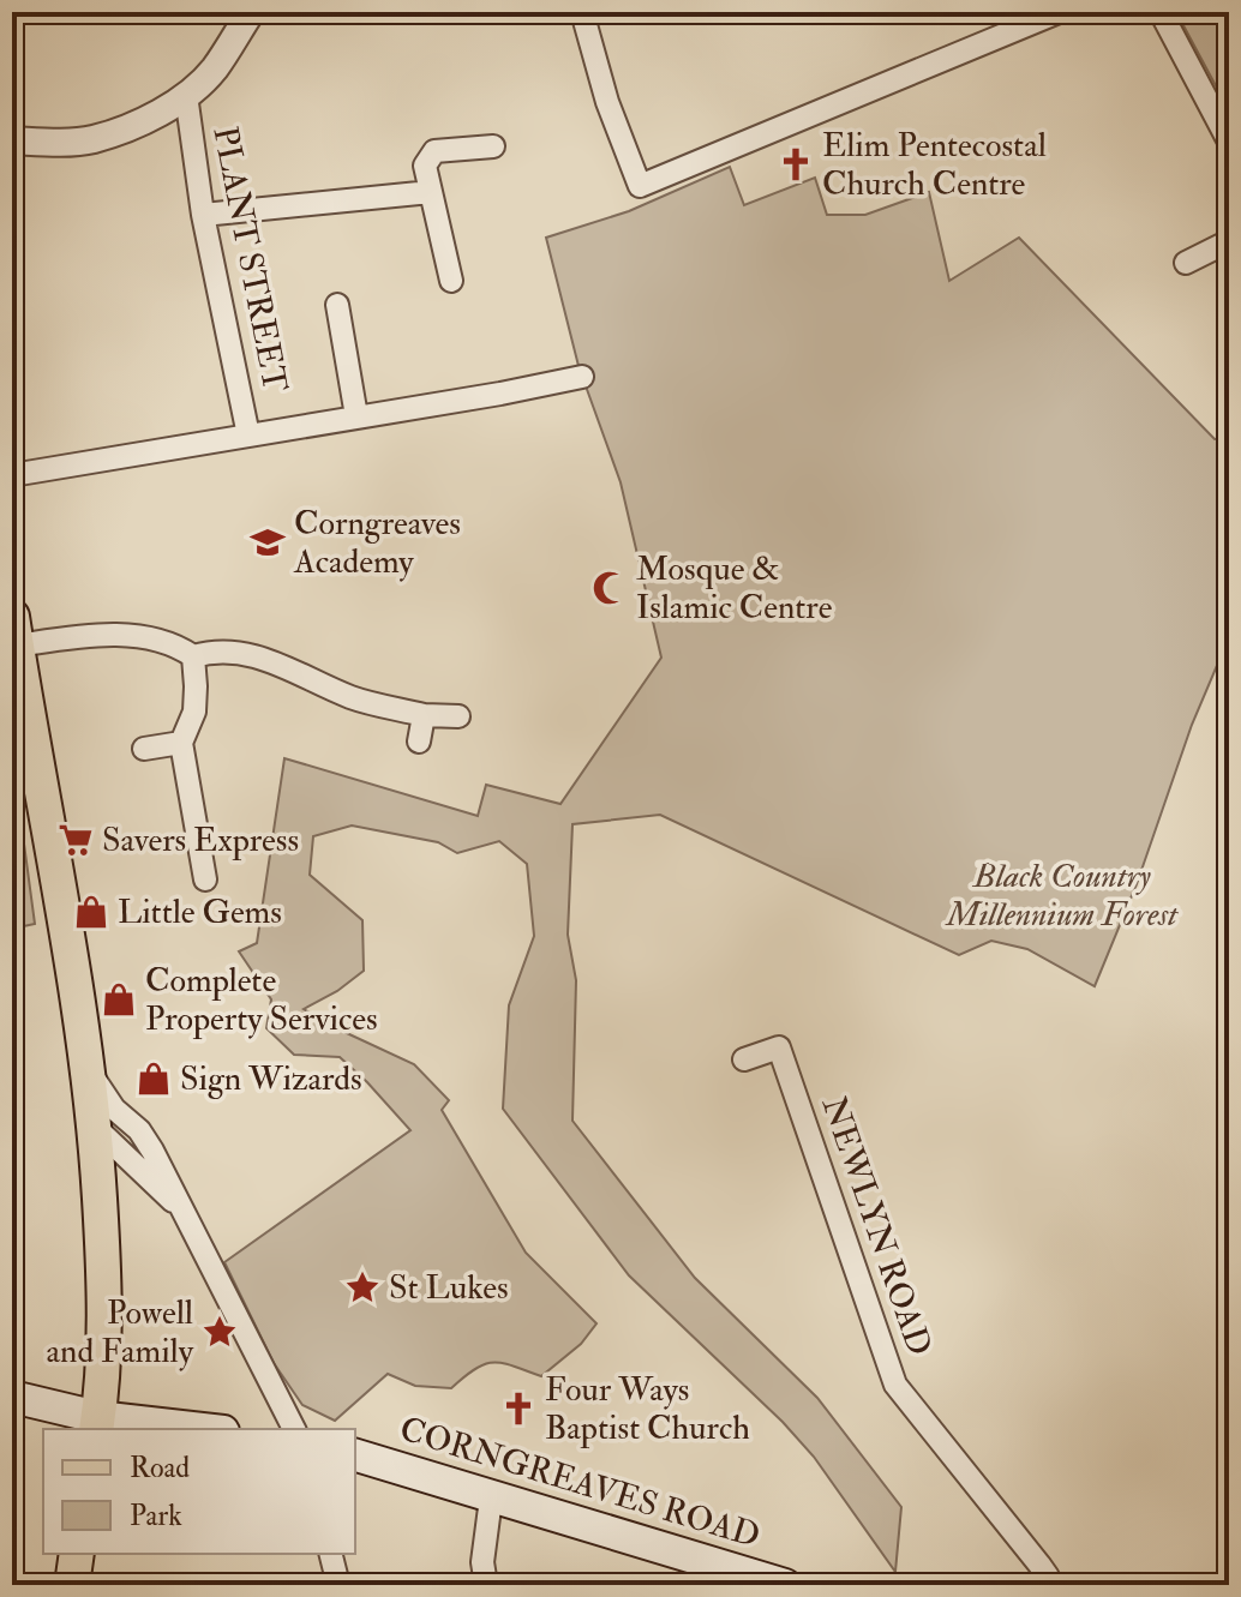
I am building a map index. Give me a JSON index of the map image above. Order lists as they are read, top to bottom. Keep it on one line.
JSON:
{"streets":{"main road":["CORNGREAVES ROAD"],"street":["PLANT STREET","NEWLYN ROAD"]},"parks":["Black Country Millennium Forest"],"places":{"church":["Elim Pentecostal Church Centre","Four Ways Baptist Church"],"school or university":["Corngreaves Academy"],"mosque":["Mosque & Islamic Centre"],"supermarket":["Savers Express"],"shop":["Little Gems","Complete Property Services","Sign Wizards"],"place":["St Lukes","Powell and Family"]},"legend":["Road","Park"]}
